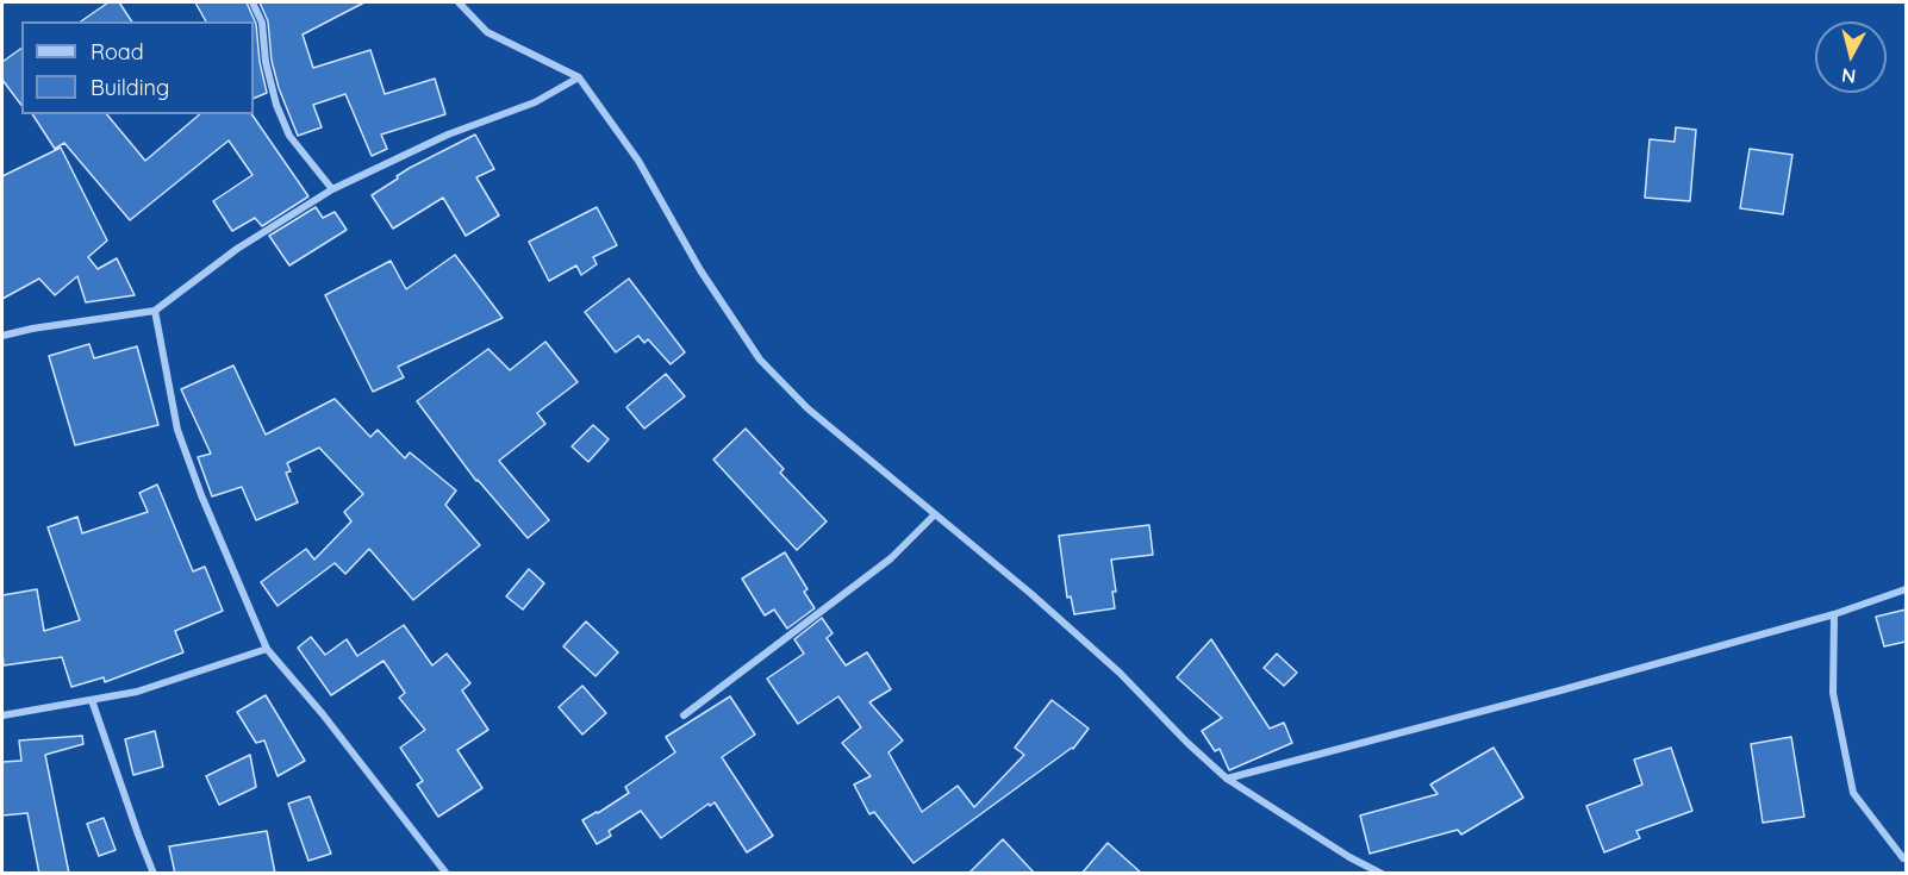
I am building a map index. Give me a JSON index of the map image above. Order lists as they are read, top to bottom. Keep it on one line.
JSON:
{"legend":["Road","Building"],"north":"bottom"}
